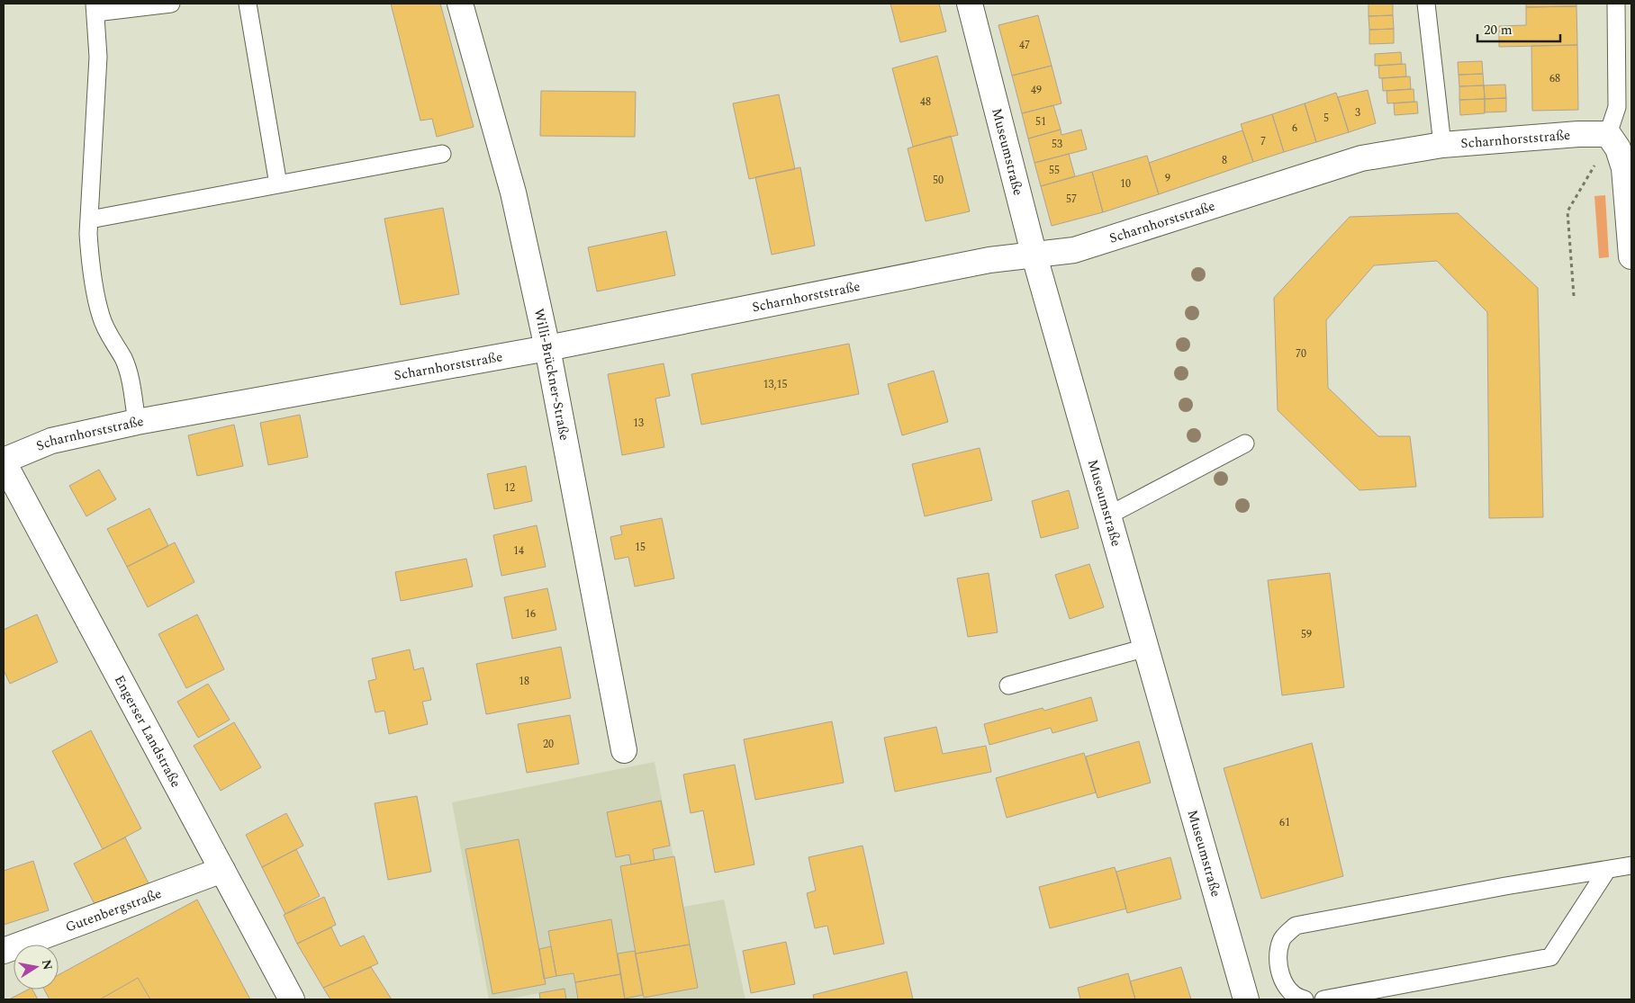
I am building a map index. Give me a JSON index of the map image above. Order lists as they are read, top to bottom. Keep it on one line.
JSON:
{"streets":{"street":["Scharnhorststraße","Museumstraße","Willi-Brückner-Straße","Engerser Landstraße","Gutenbergstraße"]},"crossings":[["Scharnhorststraße","Museumstraße"],["Scharnhorststraße","Willi-Brückner-Straße"],["Scharnhorststraße","Engerser Landstraße"],["Engerser Landstraße","Gutenbergstraße"]],"house_numbers":["47","68","49","48","3","5","51","6","7","53","8","55","9","50","10","57","70","13,15","13","12","15","14","16","59","18","20","61"],"scale_bar":"20 m","north":"right"}
